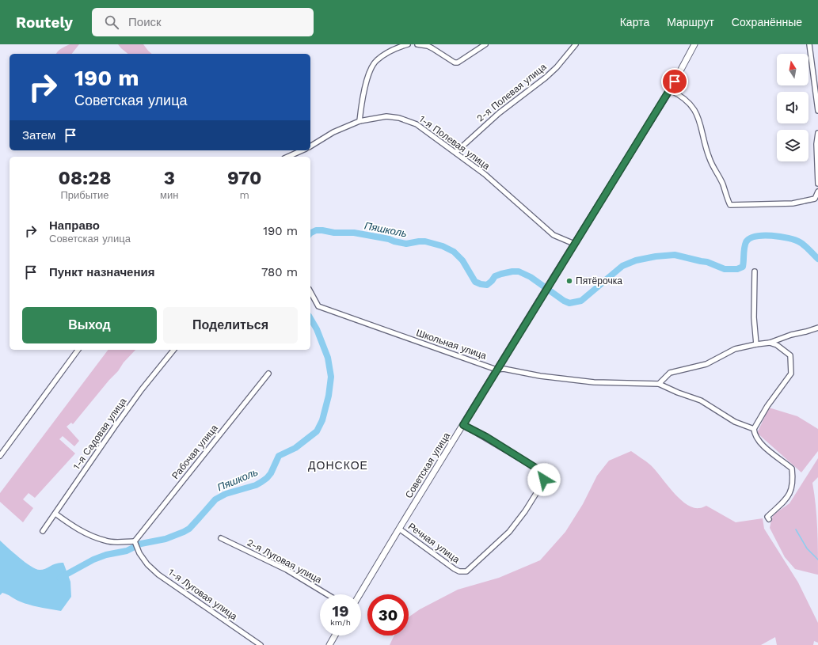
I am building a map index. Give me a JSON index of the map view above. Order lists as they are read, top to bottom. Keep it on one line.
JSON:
{"streets":{"main road":["Советская улица"],"street":["2-я Полевая улица","1-я Полевая улица","Школьная улица","1-я Садовая улица","Рабочая улица","Речная улица","2-я Луговая улица","1-я Луговая улица"]},"crossings":[["2-я Полевая улица","1-я Полевая улица"],["1-я Полевая улица","Советская улица"],["Школьная улица","Советская улица"],["Рабочая улица","1-я Луговая улица"],["Советская улица","Речная улица"]],"districts":["ДОНСКОЕ"],"water":["Пяшколь"],"places":["Пятёрочка"],"north":"top","page":{"header":"Routely","search":"Поиск","nav":["Карта","Маршрут","Сохранённые"],"turn":["190 m","Советская улица"],"then":"Затем","eta":["08:28","Прибытие","3","мин","970","m"],"list":[{"name":"Направо","note":"Советская улица","value":"190 m"},{"name":"Пункт назначения","value":"780 m"}],"buttons":["Выход","Поделиться"],"speed":"19 km/h","limit":"30"}}
